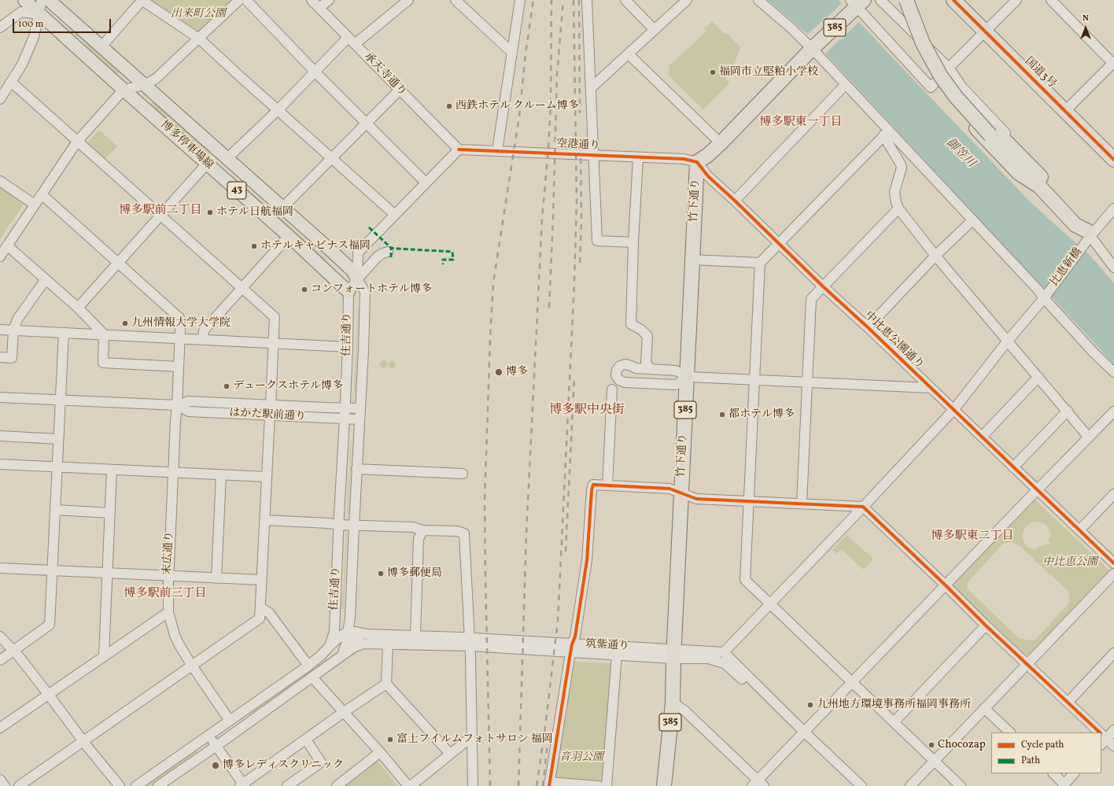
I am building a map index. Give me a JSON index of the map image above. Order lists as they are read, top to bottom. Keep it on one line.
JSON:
{"streets":{"highway":["385","国道3号","竹下通り"],"main road":["博多停車場線","43"],"street":["承天寺通り","空港通り","比恵新橋","住吉通り","中比恵公園通り","はかた駅前通り","末広通り","筑紫通り"]},"crossings":[["385","空港通り"],["385","竹下通り"],["385","中比恵公園通り"],["承天寺通り","空港通り"],["博多停車場線","住吉通り"],["空港通り","竹下通り"],["空港通り","中比恵公園通り"],["竹下通り","中比恵公園通り"],["竹下通り","筑紫通り"],["比恵新橋","中比恵公園通り"],["比恵新橋","筑紫通り"],["住吉通り","はかた駅前通り"],["住吉通り","末広通り"],["住吉通り","筑紫通り"],["はかた駅前通り","末広通り"]],"districts":["博多駅東一丁目","博多駅前二丁目","博多駅中央街","博多駅東二丁目","博多駅前三丁目"],"water":["御笠川"],"parks":["出来町公園","中比恵公園","音羽公園"],"places":["福岡市立堅粕小学校","西鉄ホテル クルーム博多","ホテル日航福岡","ホテルキャビナス福岡","コンフォートホテル博多","九州情報大学大学院","博多","デュークスホテル博多","都ホテル博多","博多郵便局","九州地方環境事務所福岡事務所","富士フイルムフォトサロン 福岡","Chocozap","博多レディスクリニック"],"legend":["Cycle path","Path"],"scale_bar":"100 m","north":"top"}
